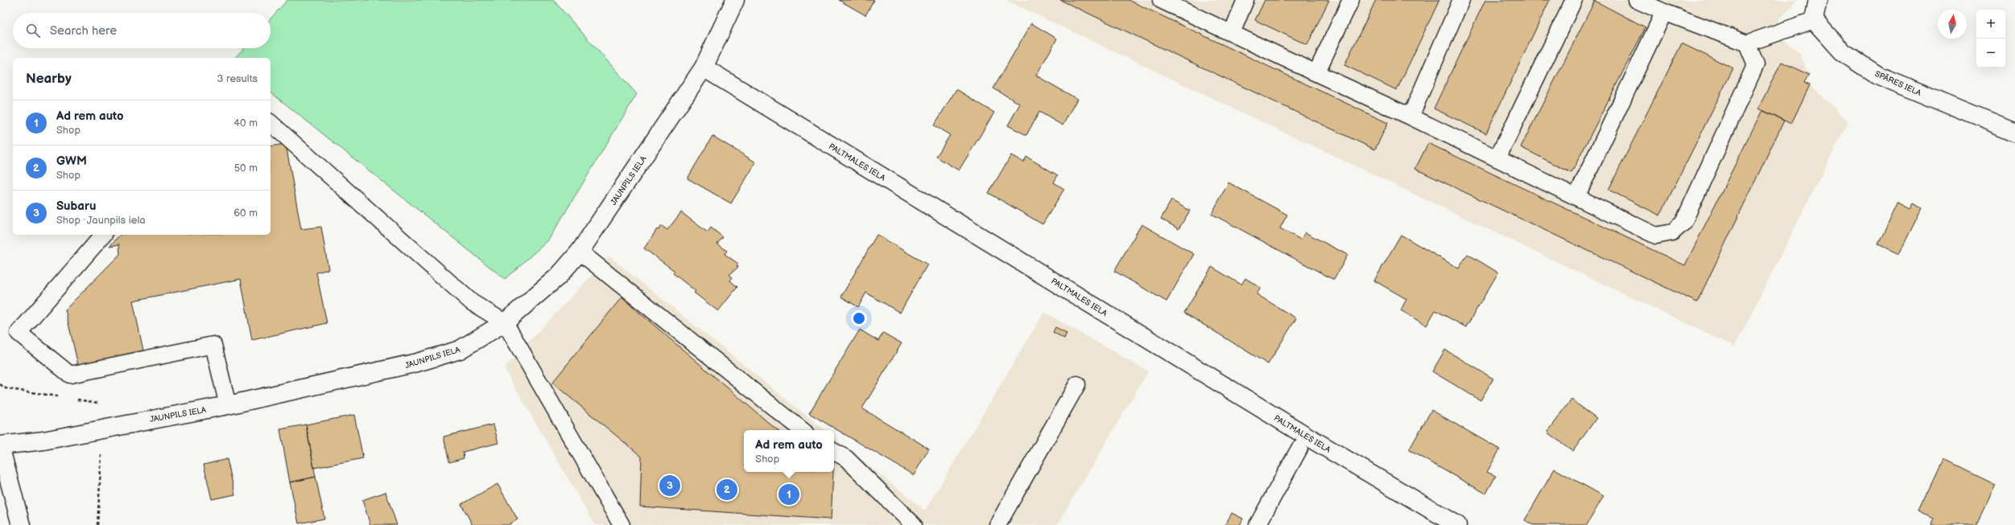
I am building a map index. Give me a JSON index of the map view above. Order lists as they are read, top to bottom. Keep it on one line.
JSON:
{"streets":{"street":["SPĀRES IELA","PALTMALES IELA","JAUNPILS IELA"]},"crossings":[["PALTMALES IELA","JAUNPILS IELA"]],"north":"top","page":{"map_buttons":["+","−"],"search":"Search here","heading":["Nearby","3 results"],"list":[{"mark":"1","name":"Ad rem auto","note":"Shop","value":"40 m"},{"mark":"2","name":"GWM","note":"Shop","value":"50 m"},{"mark":"3","name":"Subaru","note":"Shop · Jaunpils iela","value":"60 m"}],"popup":["Ad rem auto","Shop"],"pins":["3","2","1"]}}
